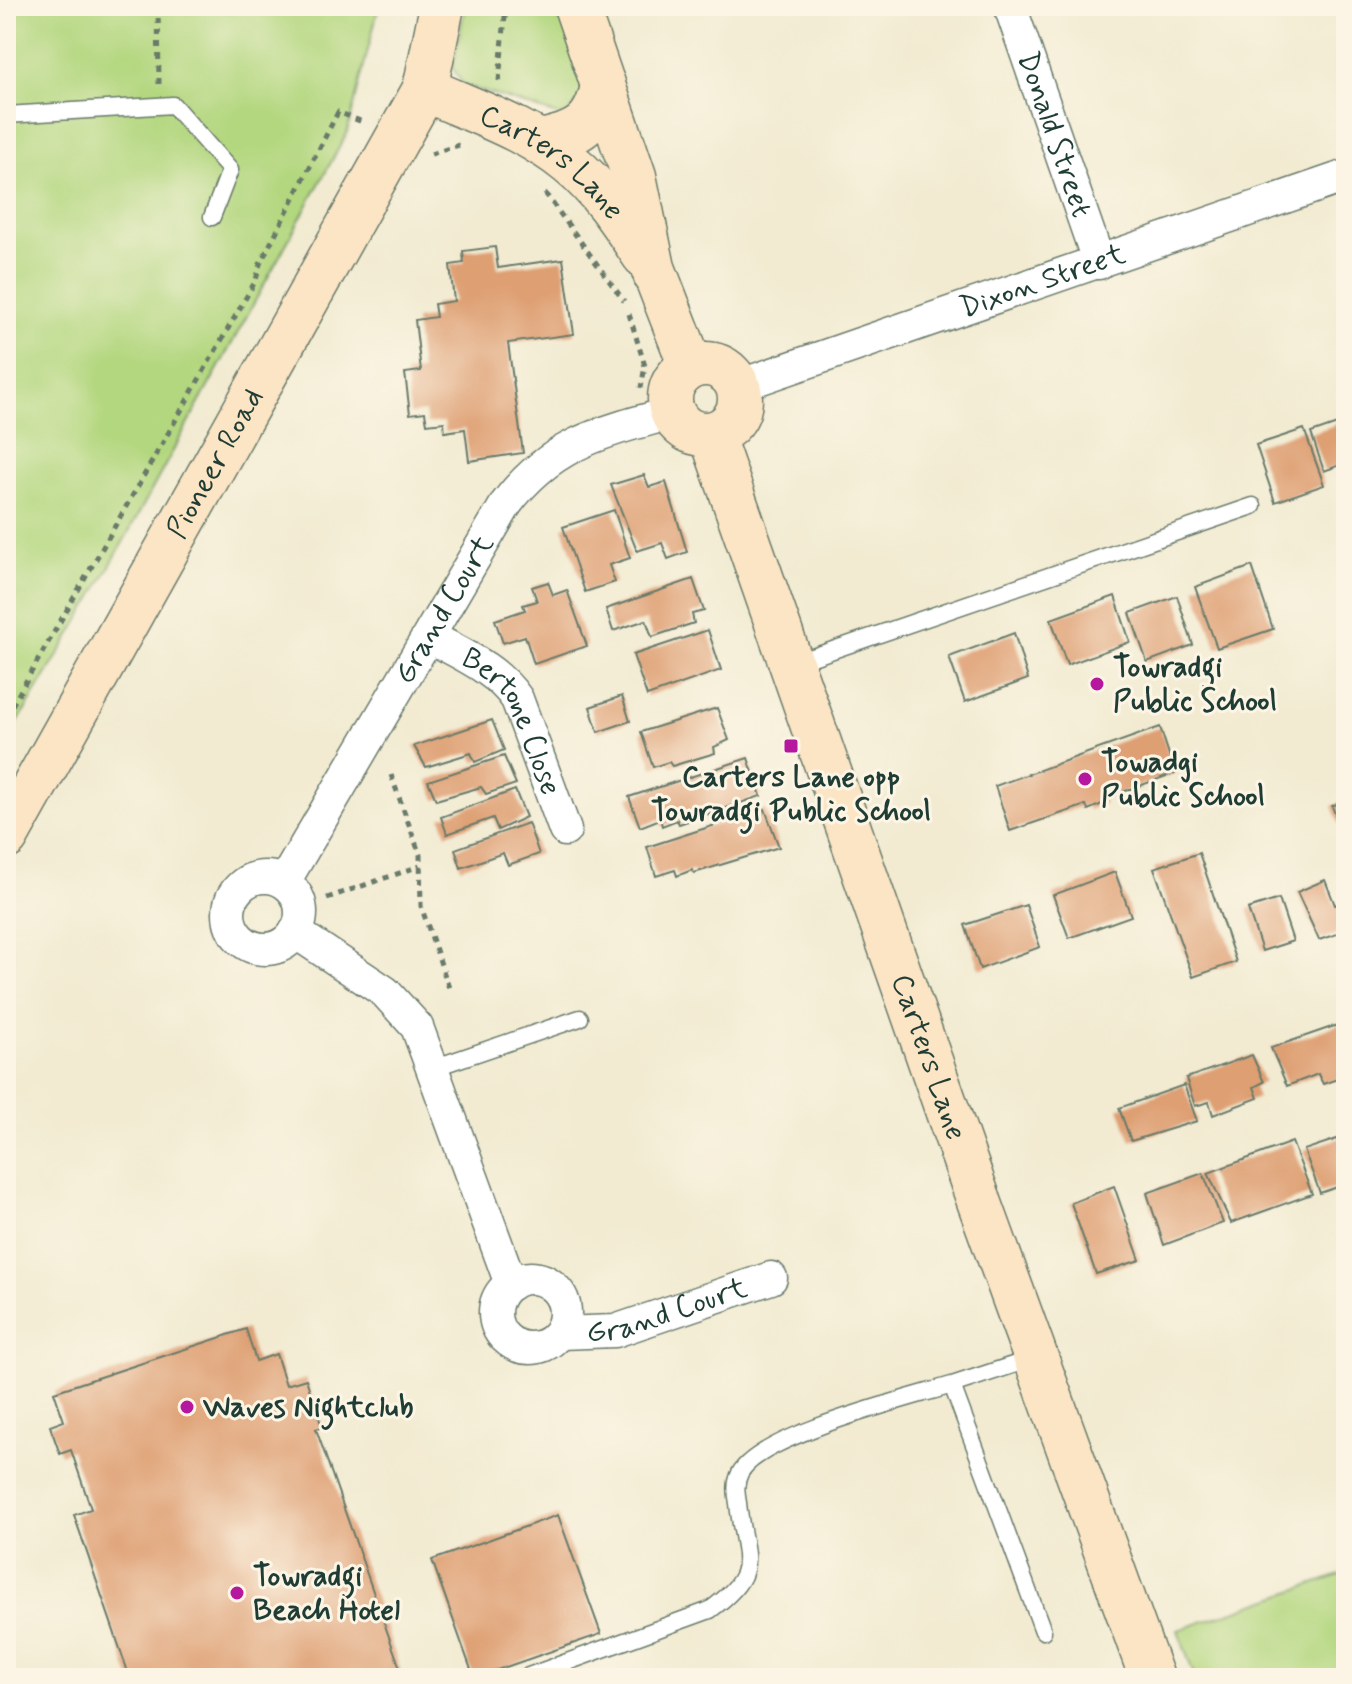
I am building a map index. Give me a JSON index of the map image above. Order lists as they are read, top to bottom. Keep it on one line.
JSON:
{"streets":{"main road":["Carters Lane","Pioneer Road"],"street":["Donald Street","Dixon Street","Grand Court","Bertone Close"]},"crossings":[["Donald Street","Dixon Street"],["Carters Lane","Dixon Street"],["Carters Lane","Pioneer Road"],["Carters Lane","Grand Court"],["Dixon Street","Grand Court"],["Grand Court","Bertone Close"]],"places":{"other":["Towradgi Public School","Towadgi Public School","Waves Nightclub","Towradgi Beach Hotel"],"transit":["Carters Lane opp Towradgi Public School"]}}
